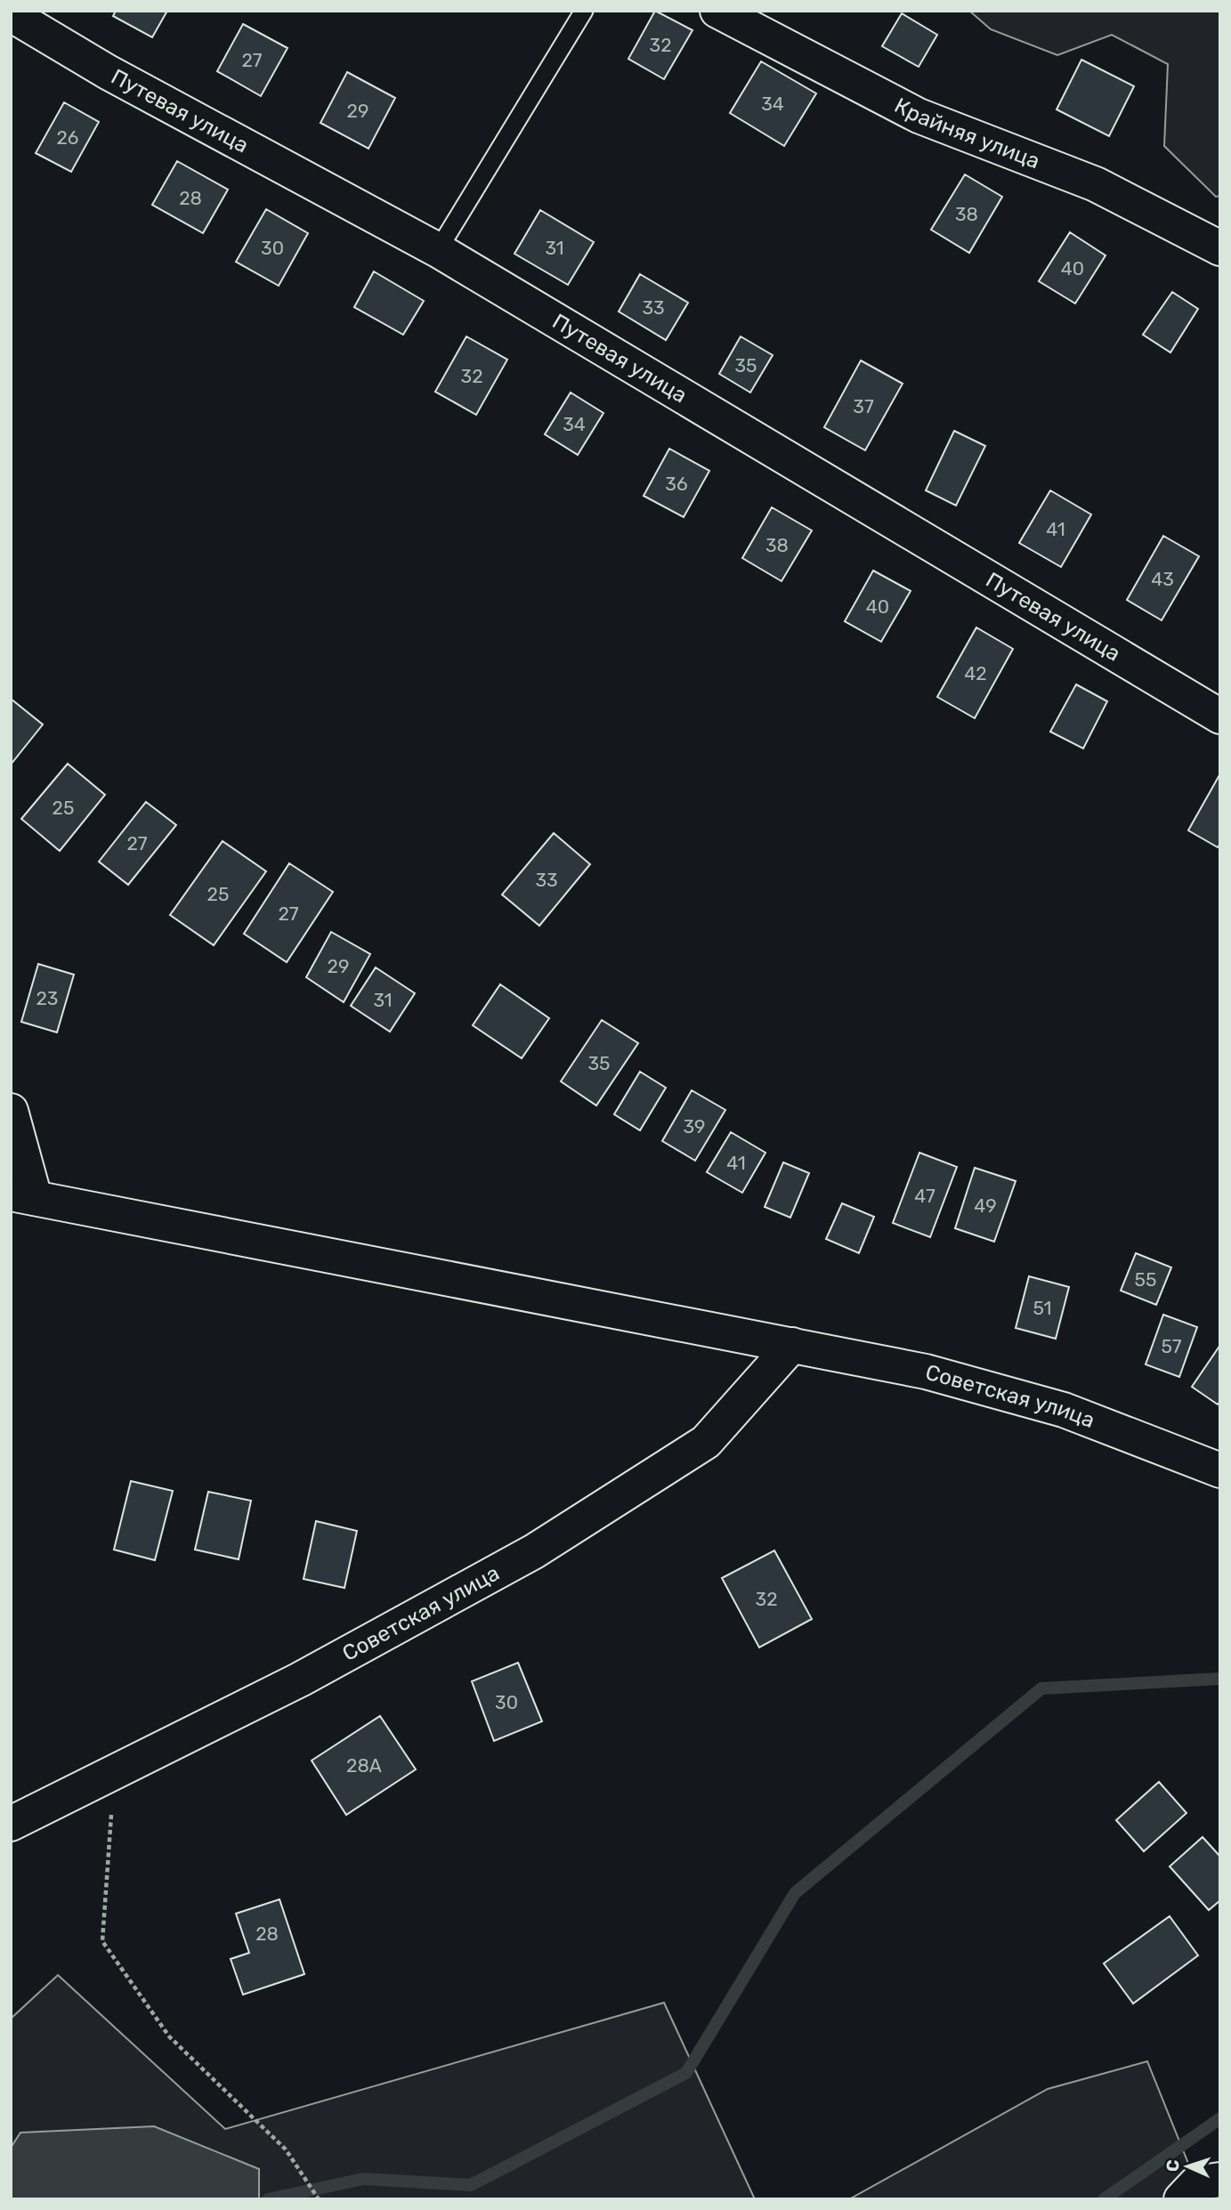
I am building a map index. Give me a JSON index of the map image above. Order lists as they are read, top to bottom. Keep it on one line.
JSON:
{"streets":{"street":["Путевая улица","Крайняя улица","Советская улица"]},"house_numbers":["32","27","34","29","26","28","38","30","31","40","33","35","32","37","34","36","41","38","43","40","42","25","27","33","25","27","29","23","31","35","39","41","47","49","55","51","57","32","30","28А","28"],"north":"left"}
